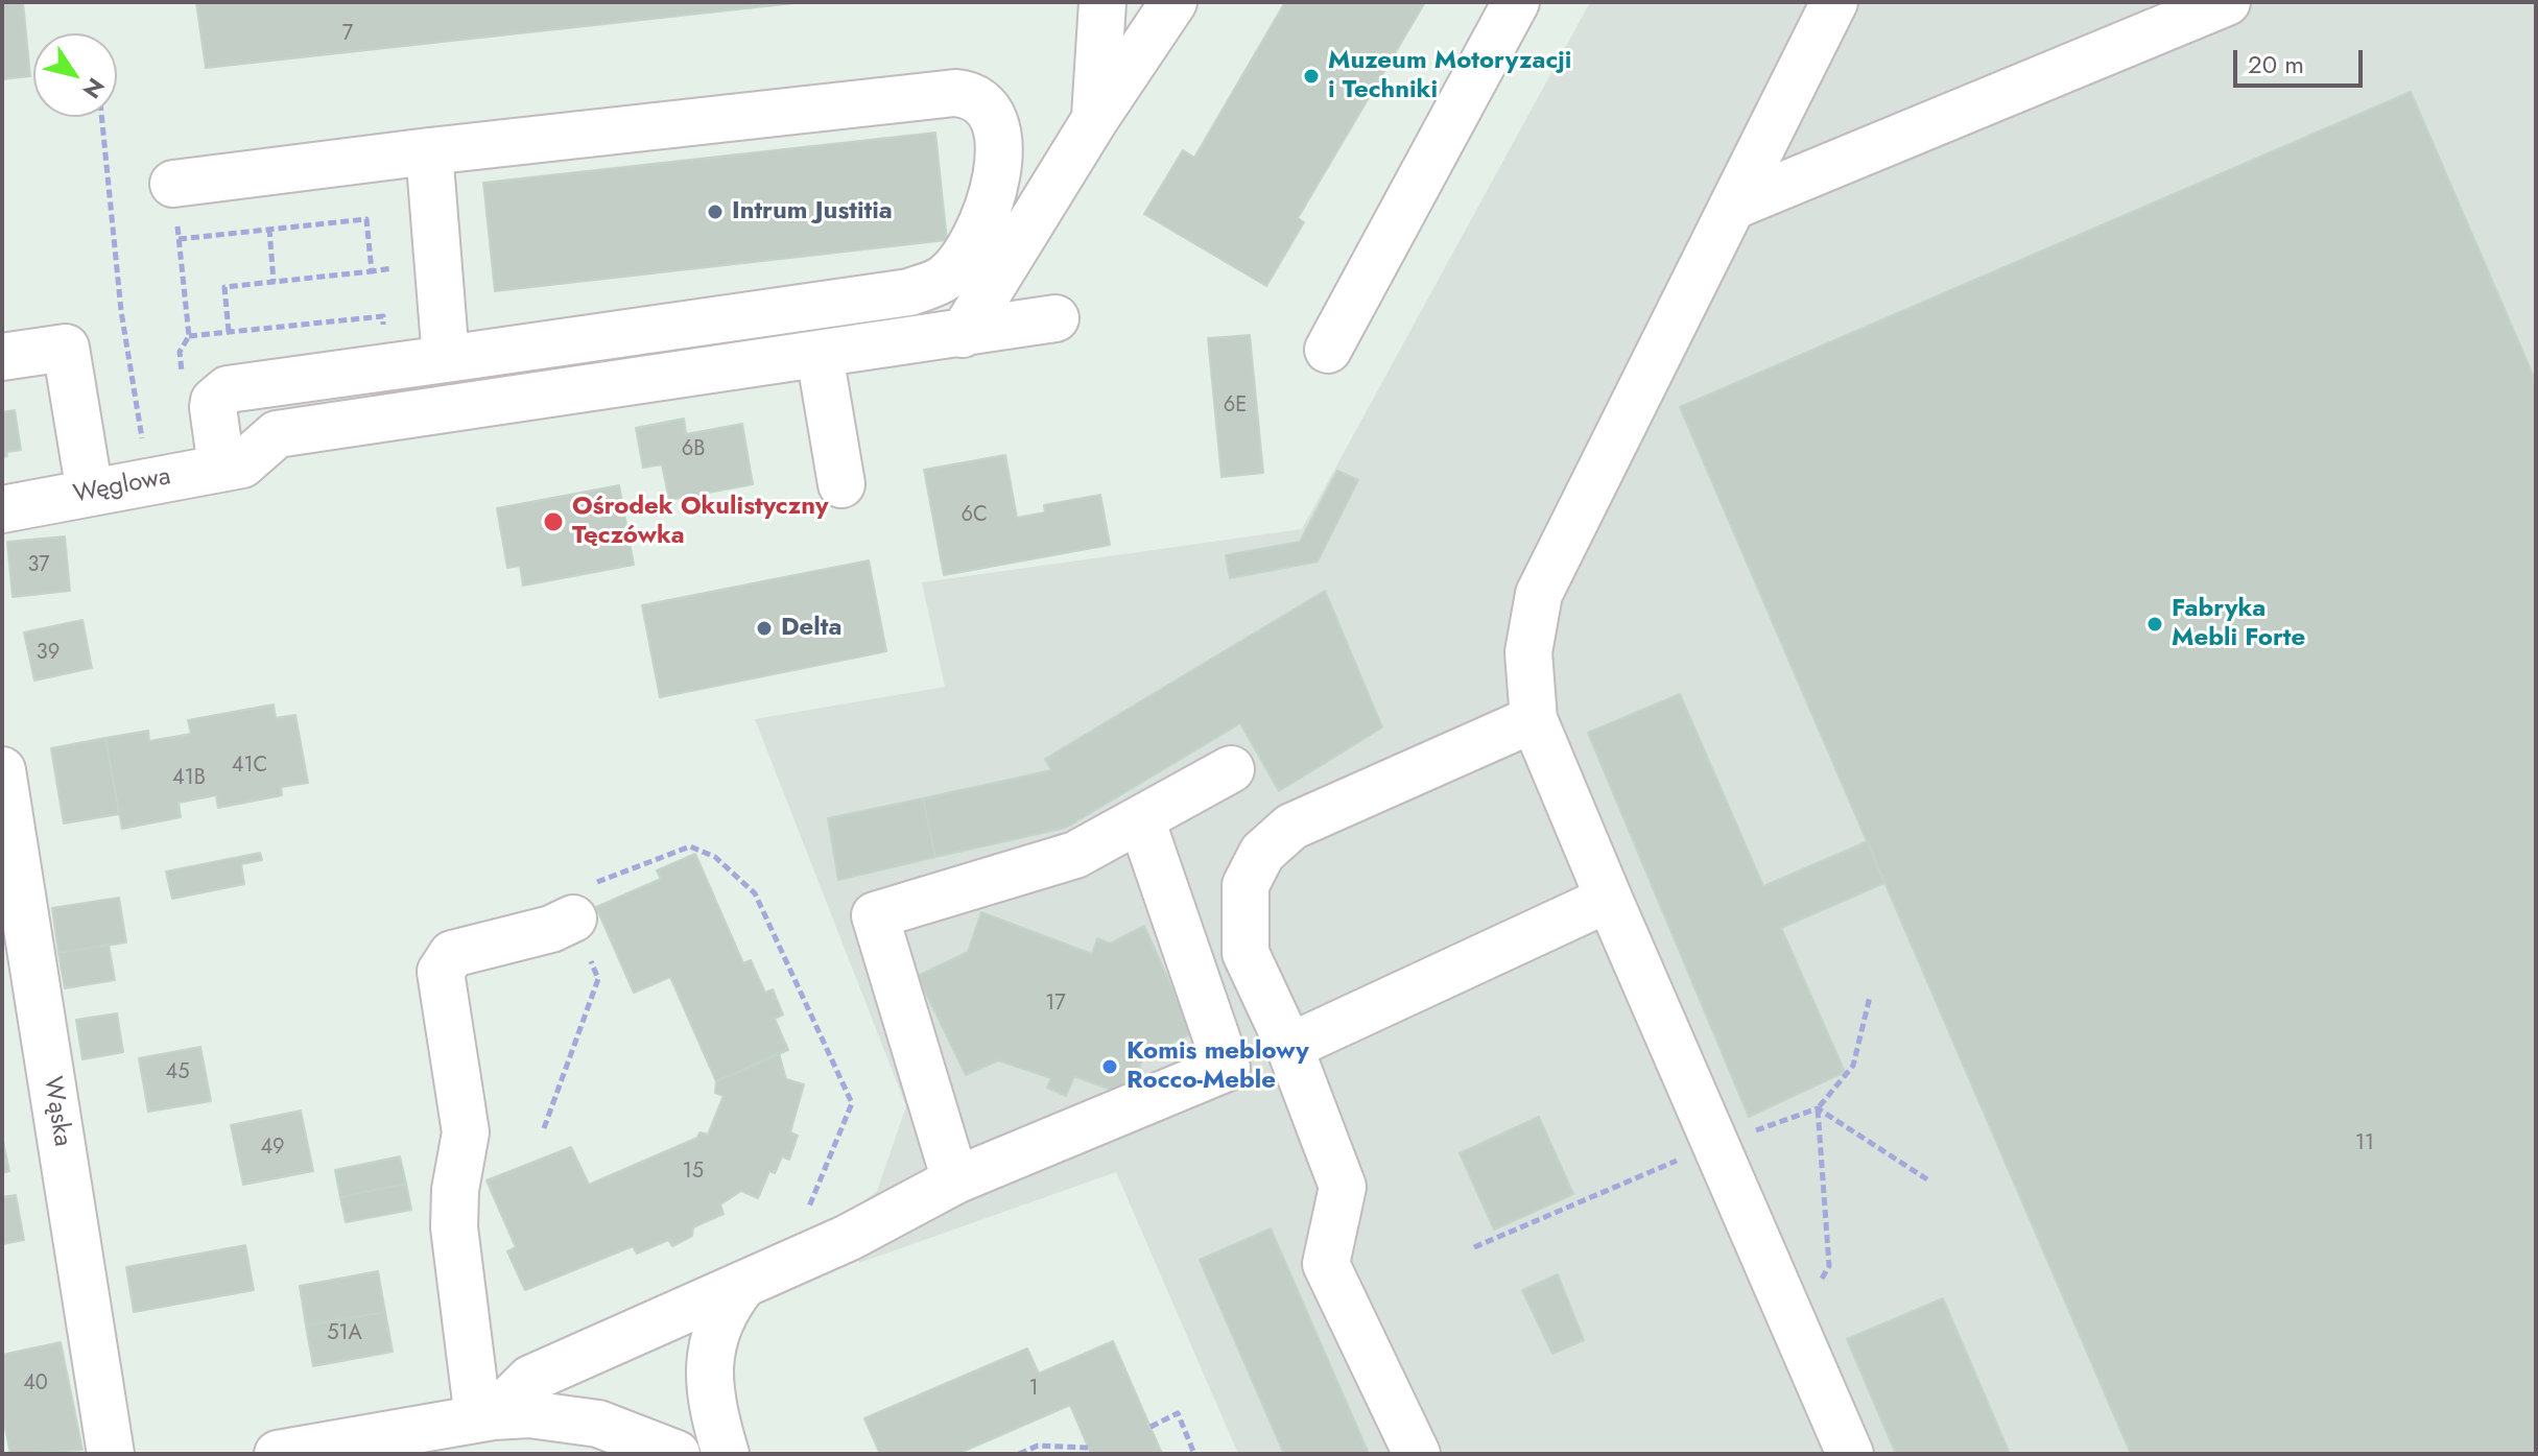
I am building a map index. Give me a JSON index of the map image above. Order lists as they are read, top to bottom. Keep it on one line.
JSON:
{"streets":{"street":["Węglowa","Wąska"]},"places":["Muzeum Motoryzacji i Techniki","Intrum Justitia","Ośrodek Okulistyczny Tęczówka","Fabryka Mebli Forte","Delta","Komis meblowy Rocco-Meble"],"house_numbers":["7","6E","6B","6C","37","39","41C","41B","17","45","11","49","15","51A","40","1"],"scale_bar":"20 m","north":"bottom right"}
